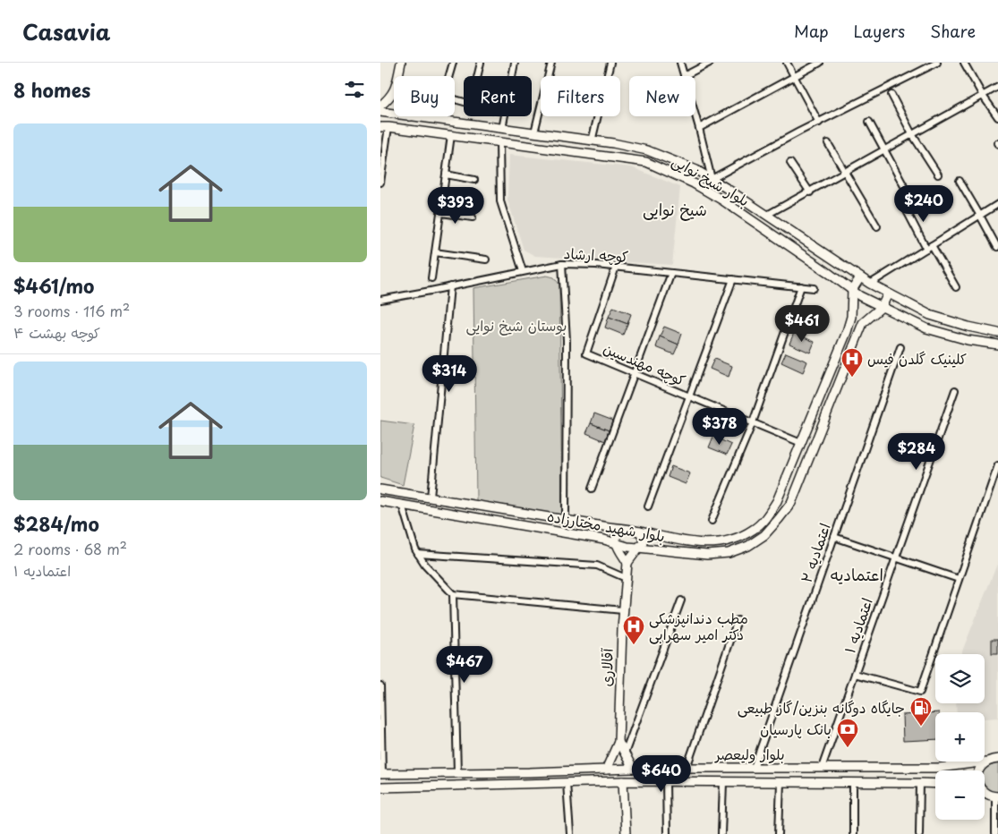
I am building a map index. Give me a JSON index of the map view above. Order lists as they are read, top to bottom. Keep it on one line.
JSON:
{"streets":{"main road":["بلوار شیخ نوایی","بلوار شهید مختارزاده","آقالاری","بلوار ولیعصر"],"street":["کوچه ارشاد","کوچه مهندسین","اعتمادیه ۲","اعتمادیه ۱"]},"crossings":[["بلوار شیخ نوایی","بلوار شهید مختارزاده"],["کوچه ارشاد","کوچه مهندسین"],["کوچه مهندسین","بلوار شهید مختارزاده"],["اعتمادیه ۲","بلوار ولیعصر"],["اعتمادیه ۱","بلوار ولیعصر"]],"districts":["شیخ نوایی","اعتمادیه"],"parks":["بوستان شیخ نوایی"],"places":{"hospital":["کلینیک گلدن فیس","مطب دندانپزشکی دکتر امیر سهرابی"],"fuel station":["جایگاه دوگانه بنزین/گاز طبیعی"],"bank":["بانک پارسیان"]},"page":{"header":"Casavia","nav":["Map","Layers","Share"],"heading":"8 homes","chip":["Buy","Rent","Filters","New"],"list":[{"name":"$461/mo","note":"3 rooms · 116 m² · کوچه بهشت ۴"},{"name":"$284/mo","note":"2 rooms · 68 m² · اعتمادیه ۱"}],"price":["$240","$393","$461","$314","$378","$284","$467","$640"],"map_buttons":["+","−"]}}
